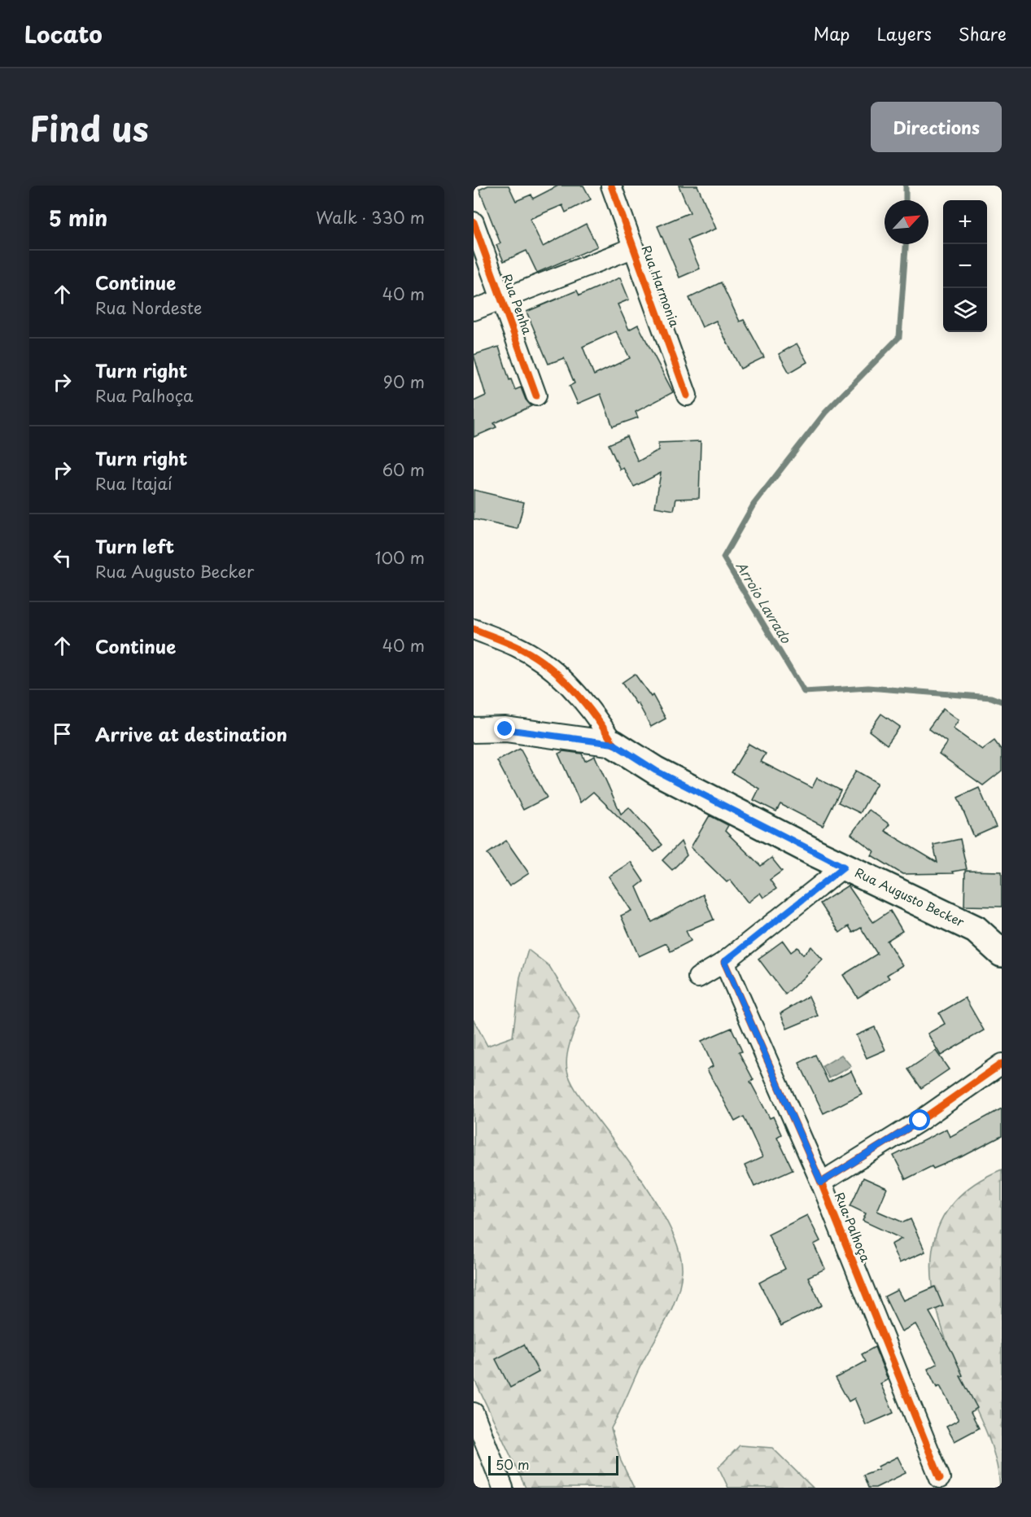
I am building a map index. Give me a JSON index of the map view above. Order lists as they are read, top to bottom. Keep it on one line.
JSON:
{"streets":{"main road":["Rua Augusto Becker"],"street":["Rua Harmonia","Rua Penha","Rua Palhoça"]},"water":["Arroio Lavrado"],"scale_bar":"50 m","north":"top right","page":{"header":"Locato","nav":["Map","Layers","Share"],"title":"Find us","buttons":"Directions","heading":["5 min","Walk · 330 m"],"map_buttons":["+","−"],"list":[["Continue","Rua Nordeste","40 m"],["Turn right","Rua Palhoça","90 m"],["Turn right","Rua Itajaí","60 m"],["Turn left","Rua Augusto Becker","100 m"],["Continue","40 m"],"Arrive at destination"],"scale":"50 m"}}
